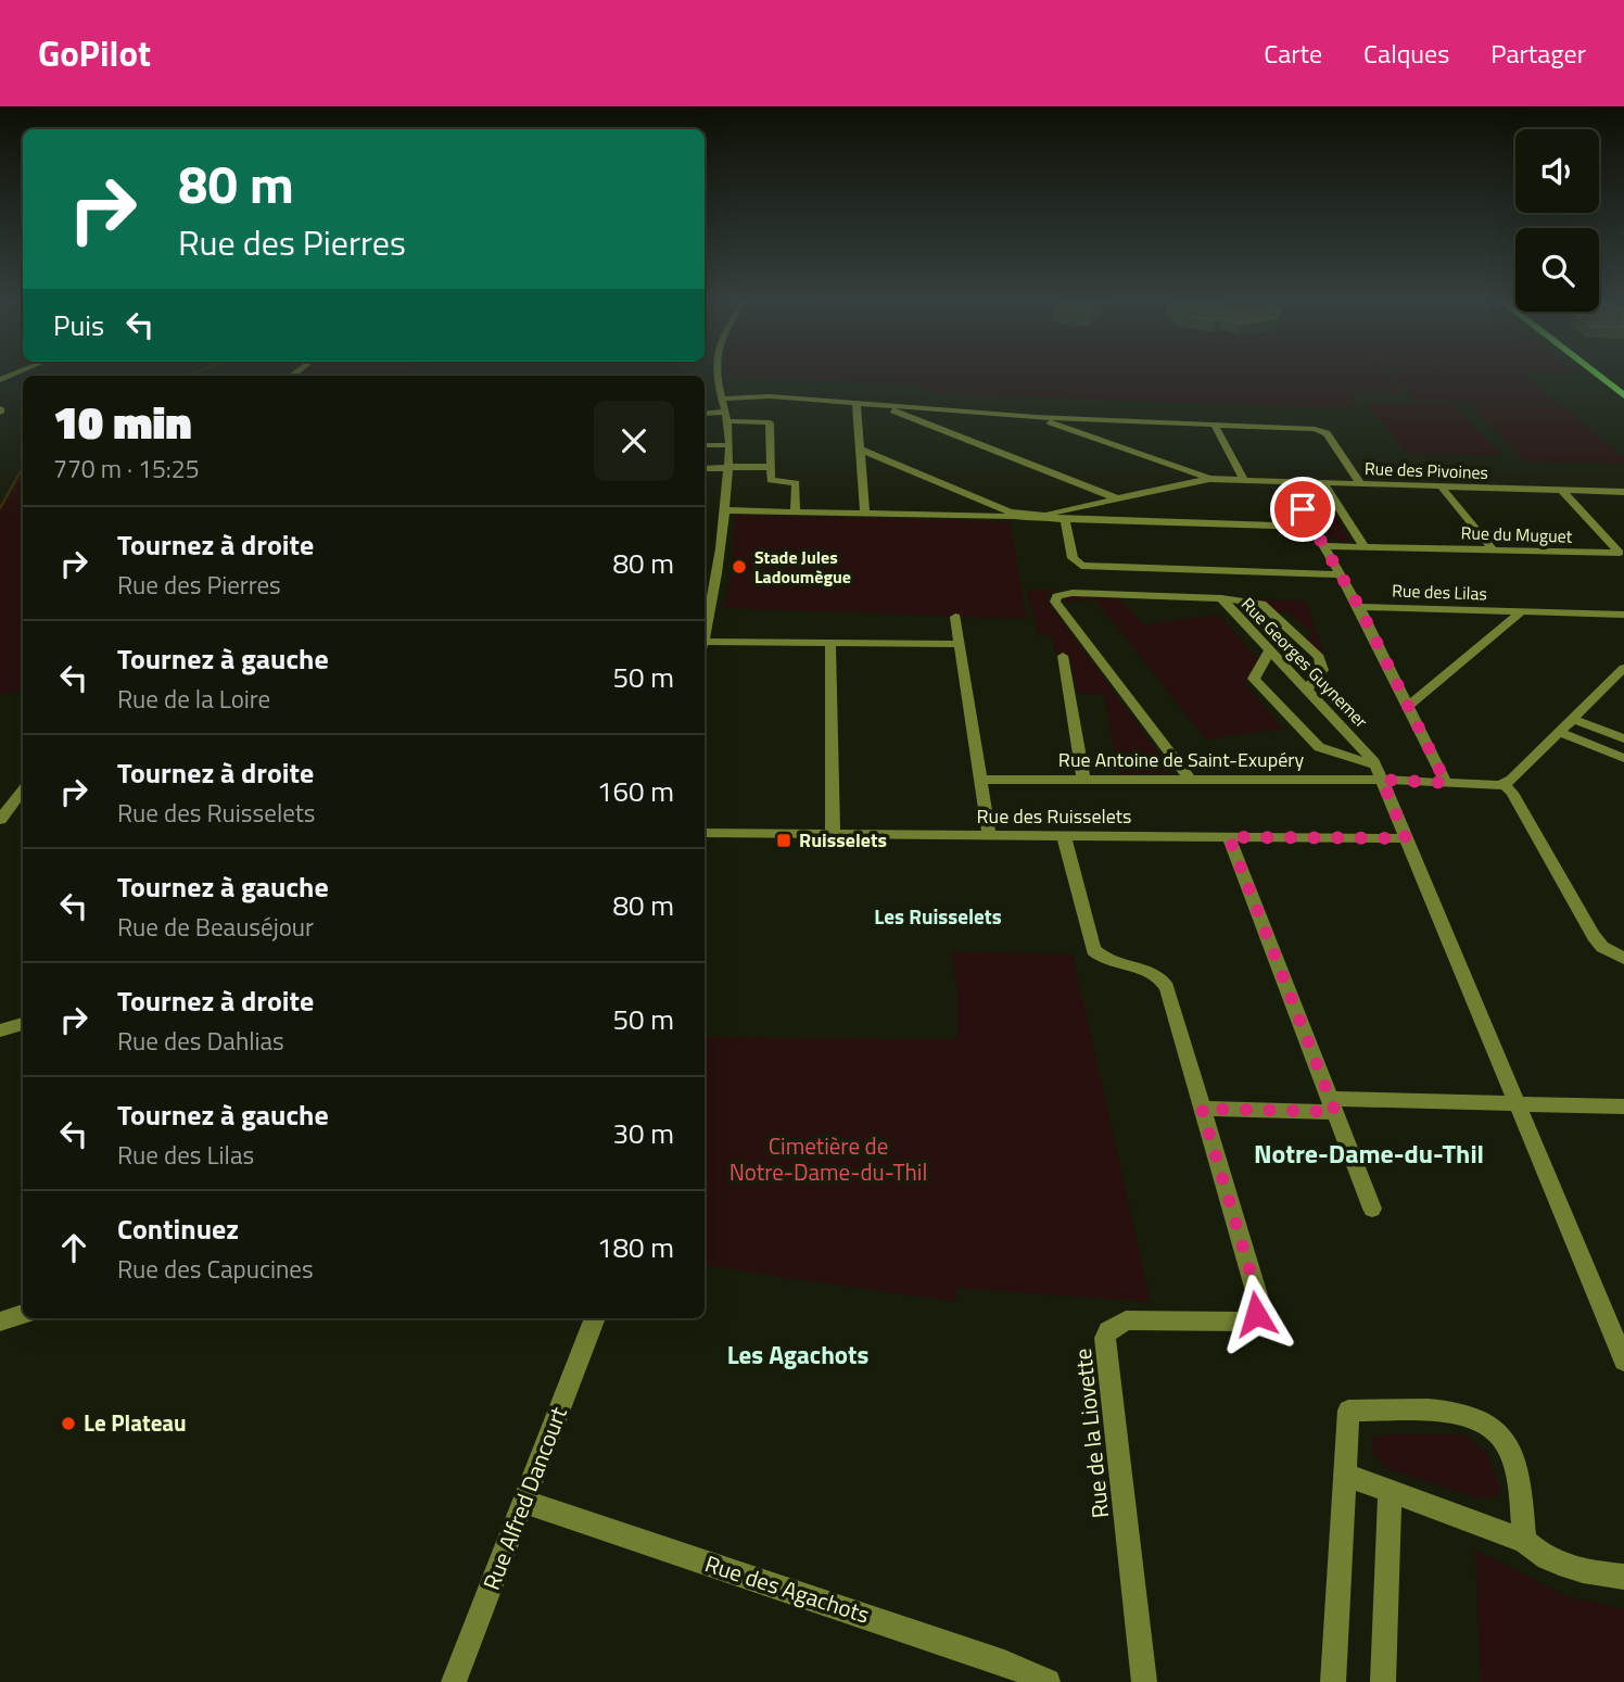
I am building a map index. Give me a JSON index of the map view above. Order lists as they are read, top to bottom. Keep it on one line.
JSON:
{"streets":{"street":["Rue des Pivoines","Rue du Muguet","Rue des Lilas","Rue Georges Guynemer","Rue Antoine de Saint-Exupéry","Rue des Ruisselets","Rue de la Liovette","Rue Alfred Dancourt","Rue des Agachots"]},"crossings":[["Rue des Pivoines","Rue du Muguet"],["Rue Georges Guynemer","Rue Antoine de Saint-Exupéry"],["Rue Georges Guynemer","Rue des Ruisselets"],["Rue des Ruisselets","Rue de la Liovette"],["Rue Alfred Dancourt","Rue des Agachots"]],"districts":["Les Ruisselets","Notre-Dame-du-Thil","Les Agachots"],"parks":["Cimetière de Notre-Dame-du-Thil"],"places":{"other":["Stade Jules Ladoumègue","Le Plateau"],"transit":["Ruisselets"]},"page":{"header":"GoPilot","nav":["Carte","Calques","Partager"],"turn":["80 m","Rue des Pierres"],"then":"Puis","heading":["10 min","770 m · 15:25"],"list":[{"name":"Tournez à droite","note":"Rue des Pierres","value":"80 m"},{"name":"Tournez à gauche","note":"Rue de la Loire","value":"50 m"},{"name":"Tournez à droite","note":"Rue des Ruisselets","value":"160 m"},{"name":"Tournez à gauche","note":"Rue de Beauséjour","value":"80 m"},{"name":"Tournez à droite","note":"Rue des Dahlias","value":"50 m"},{"name":"Tournez à gauche","note":"Rue des Lilas","value":"30 m"},{"name":"Continuez","note":"Rue des Capucines","value":"180 m"}]}}
